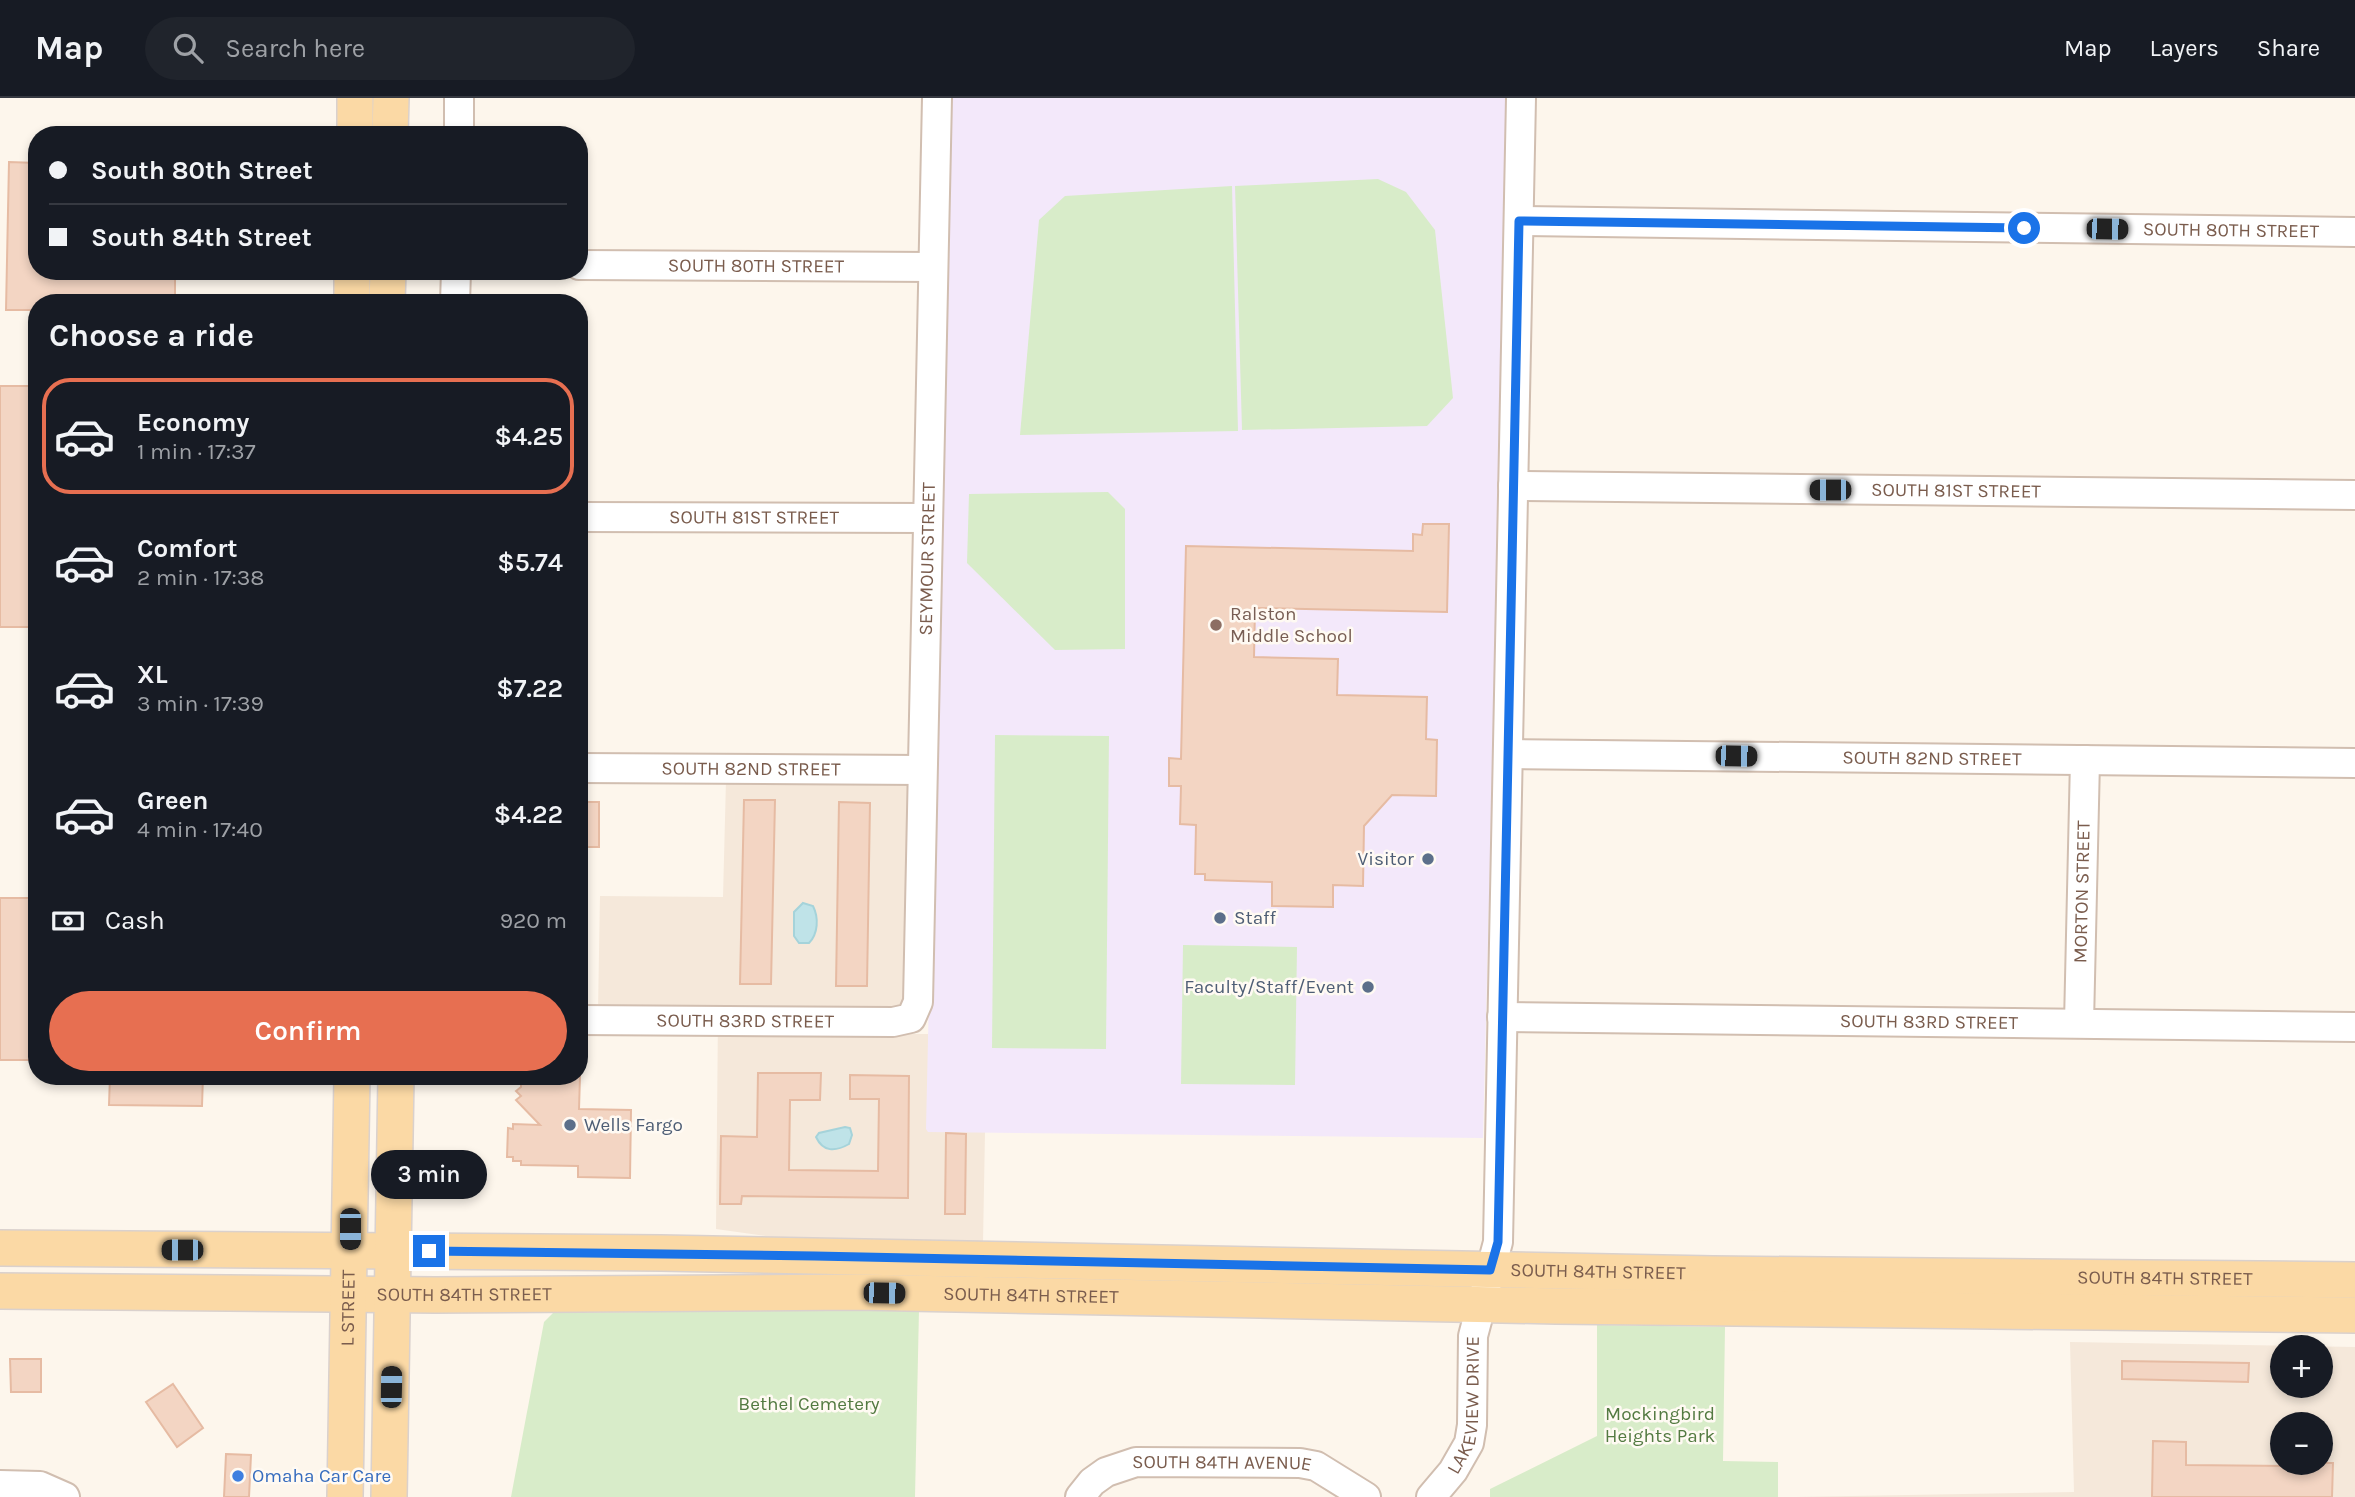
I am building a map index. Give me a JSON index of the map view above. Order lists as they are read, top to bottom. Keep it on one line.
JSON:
{"streets":{"main road":["SOUTH 84TH STREET","L STREET"],"street":["SOUTH 80TH STREET","SOUTH 81ST STREET","SEYMOUR STREET","SOUTH 82ND STREET","MORTON STREET","SOUTH 83RD STREET","LAKEVIEW DRIVE","SOUTH 84TH AVENUE"]},"crossings":[["SOUTH 80TH STREET","SEYMOUR STREET"],["SOUTH 80TH STREET","LAKEVIEW DRIVE"],["SOUTH 81ST STREET","SEYMOUR STREET"],["SOUTH 81ST STREET","LAKEVIEW DRIVE"],["SEYMOUR STREET","SOUTH 82ND STREET"],["SEYMOUR STREET","SOUTH 83RD STREET"],["SOUTH 82ND STREET","MORTON STREET"],["SOUTH 82ND STREET","LAKEVIEW DRIVE"],["MORTON STREET","SOUTH 83RD STREET"],["SOUTH 83RD STREET","LAKEVIEW DRIVE"],["SOUTH 84TH STREET","L STREET"],["SOUTH 84TH STREET","LAKEVIEW DRIVE"]],"parks":["Bethel Cemetery","Mockingbird Heights Park"],"places":["Ralston Middle School","Visitor","Staff","Faculty/Staff/Event","Wells Fargo","Omaha Car Care"],"page":{"header":"Map","search":"Search here","nav":["Map","Layers","Share"],"banner":["South 80th Street","South 84th Street"],"heading":"Choose a ride","list":[{"name":"Economy","note":"1 min · 17:37","value":"$4.25"},{"name":"Comfort","note":"2 min · 17:38","value":"$5.74"},{"name":"XL","note":"3 min · 17:39","value":"$7.22"},{"name":"Green","note":"4 min · 17:40","value":"$4.22"}],"pay":["Cash","920 m"],"buttons":"Confirm","bubble":"3 min","map_buttons":["+","−"]}}
